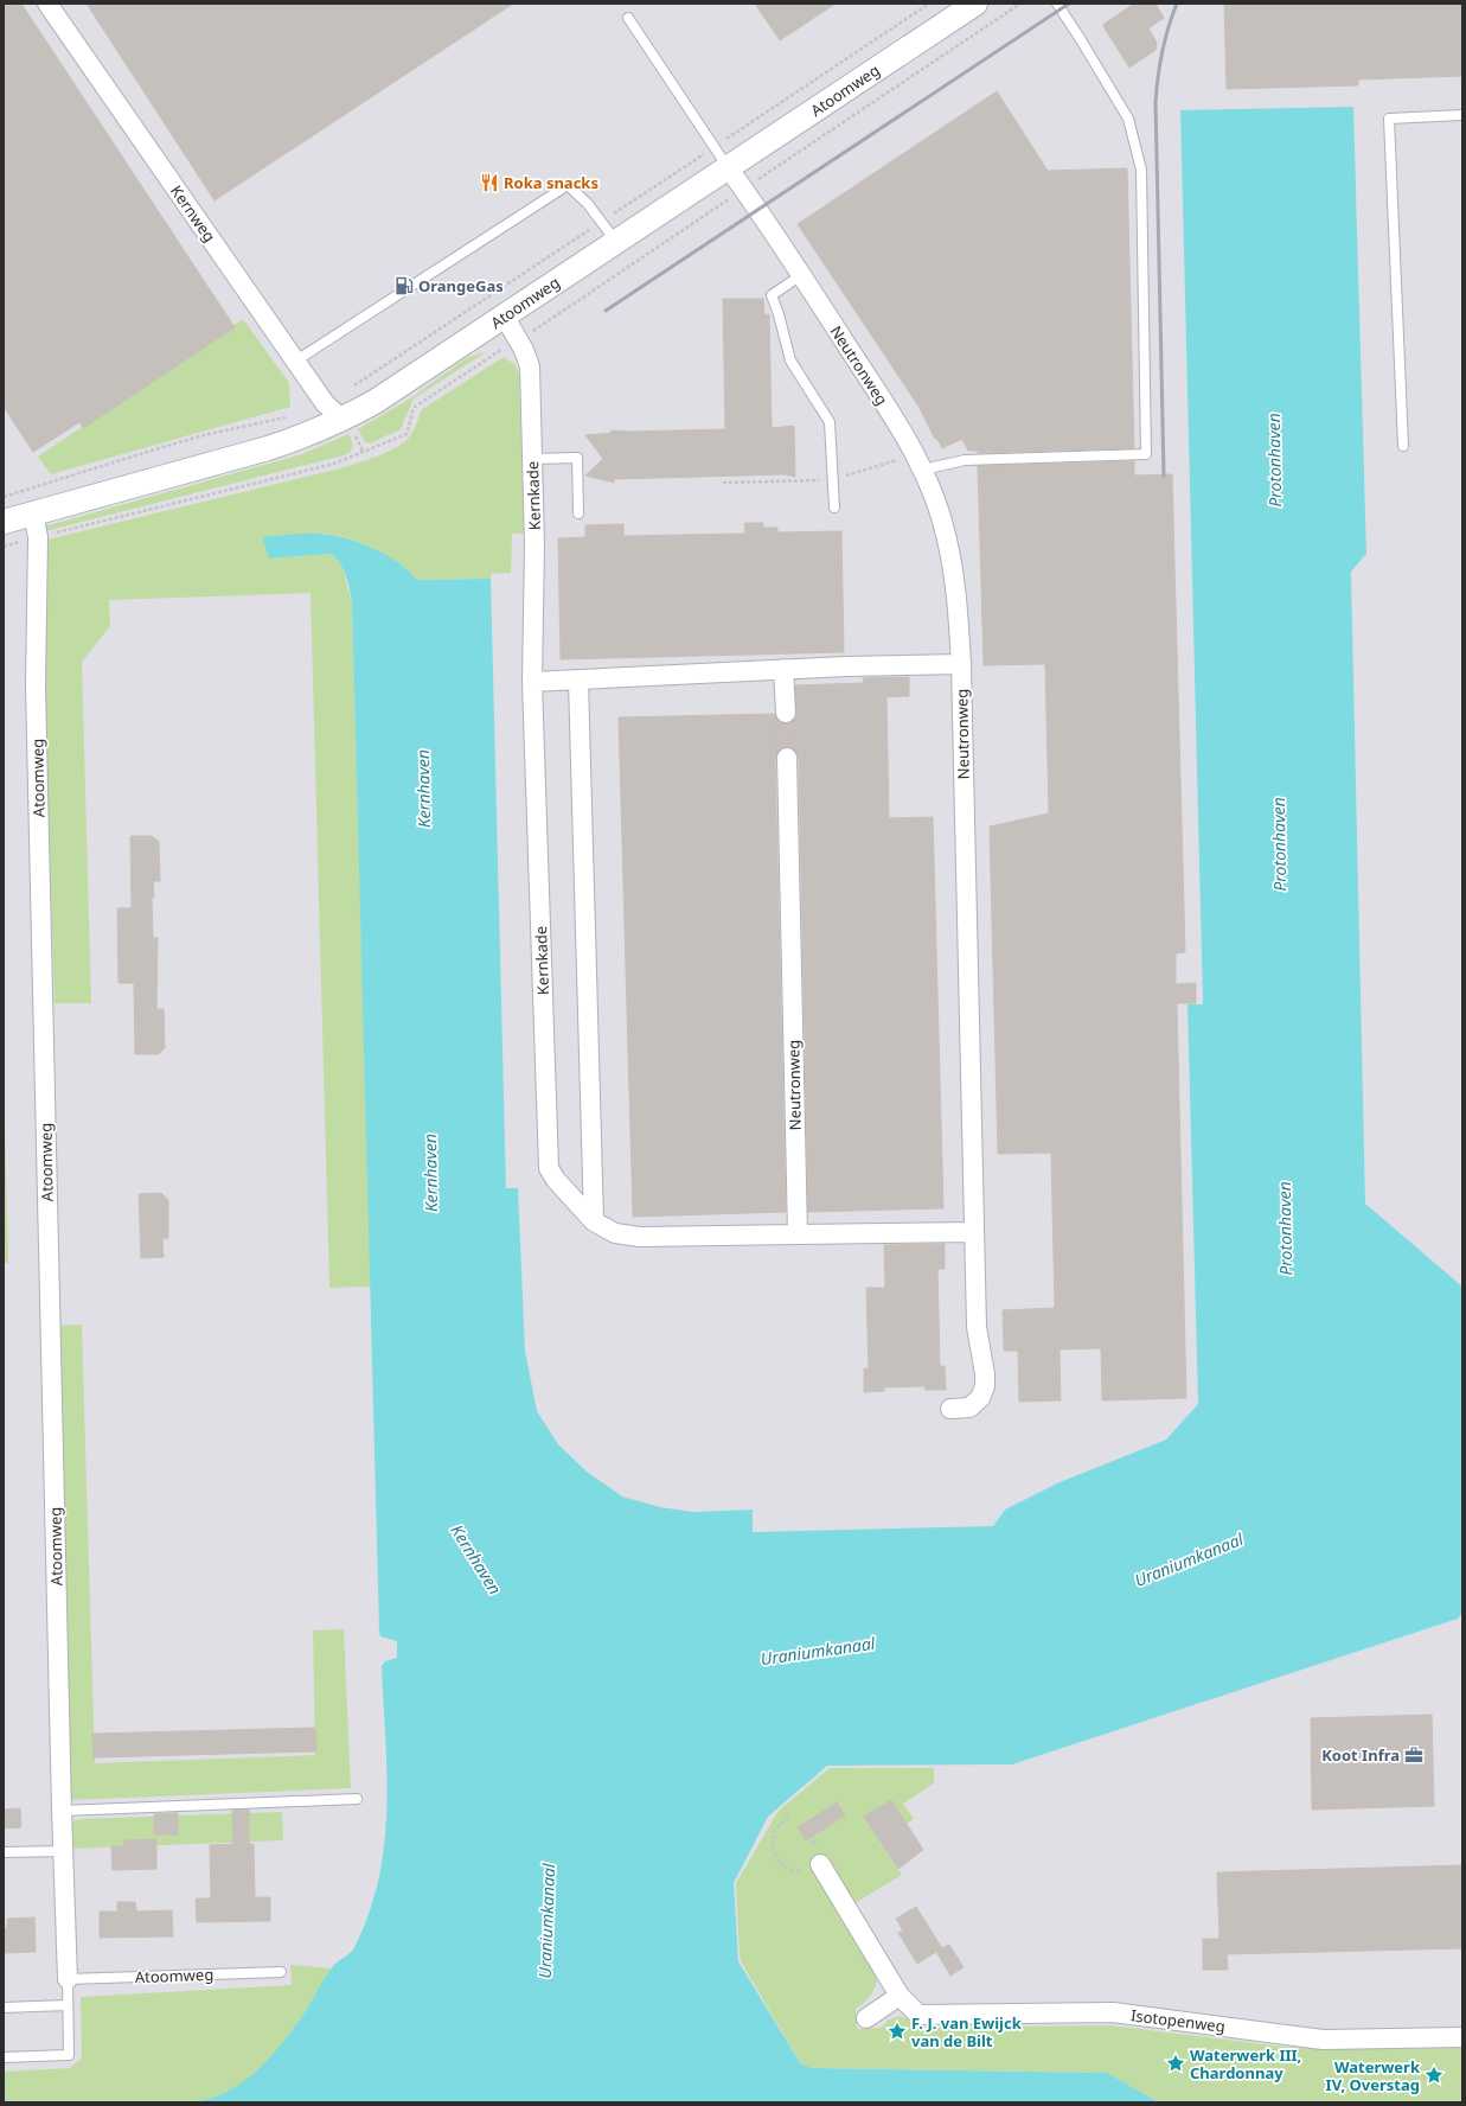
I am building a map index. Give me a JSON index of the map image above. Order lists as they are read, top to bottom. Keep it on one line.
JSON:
{"streets":{"street":["Atoomweg","Kernweg","Neutronweg","Kernkade","Isotopenweg"]},"crossings":[["Atoomweg","Kernweg"],["Atoomweg","Neutronweg"],["Atoomweg","Kernkade"],["Neutronweg","Kernkade"]],"water":["Protonhaven","Kernhaven","Uraniumkanaal"],"places":{"restaurant":["Roka snacks"],"fuel station":["OrangeGas"],"office":["Koot Infra"],"place":["F. J. van Ewijck van de Bilt","Waterwerk III, Chardonnay","Waterwerk IV, Overstag"]}}
